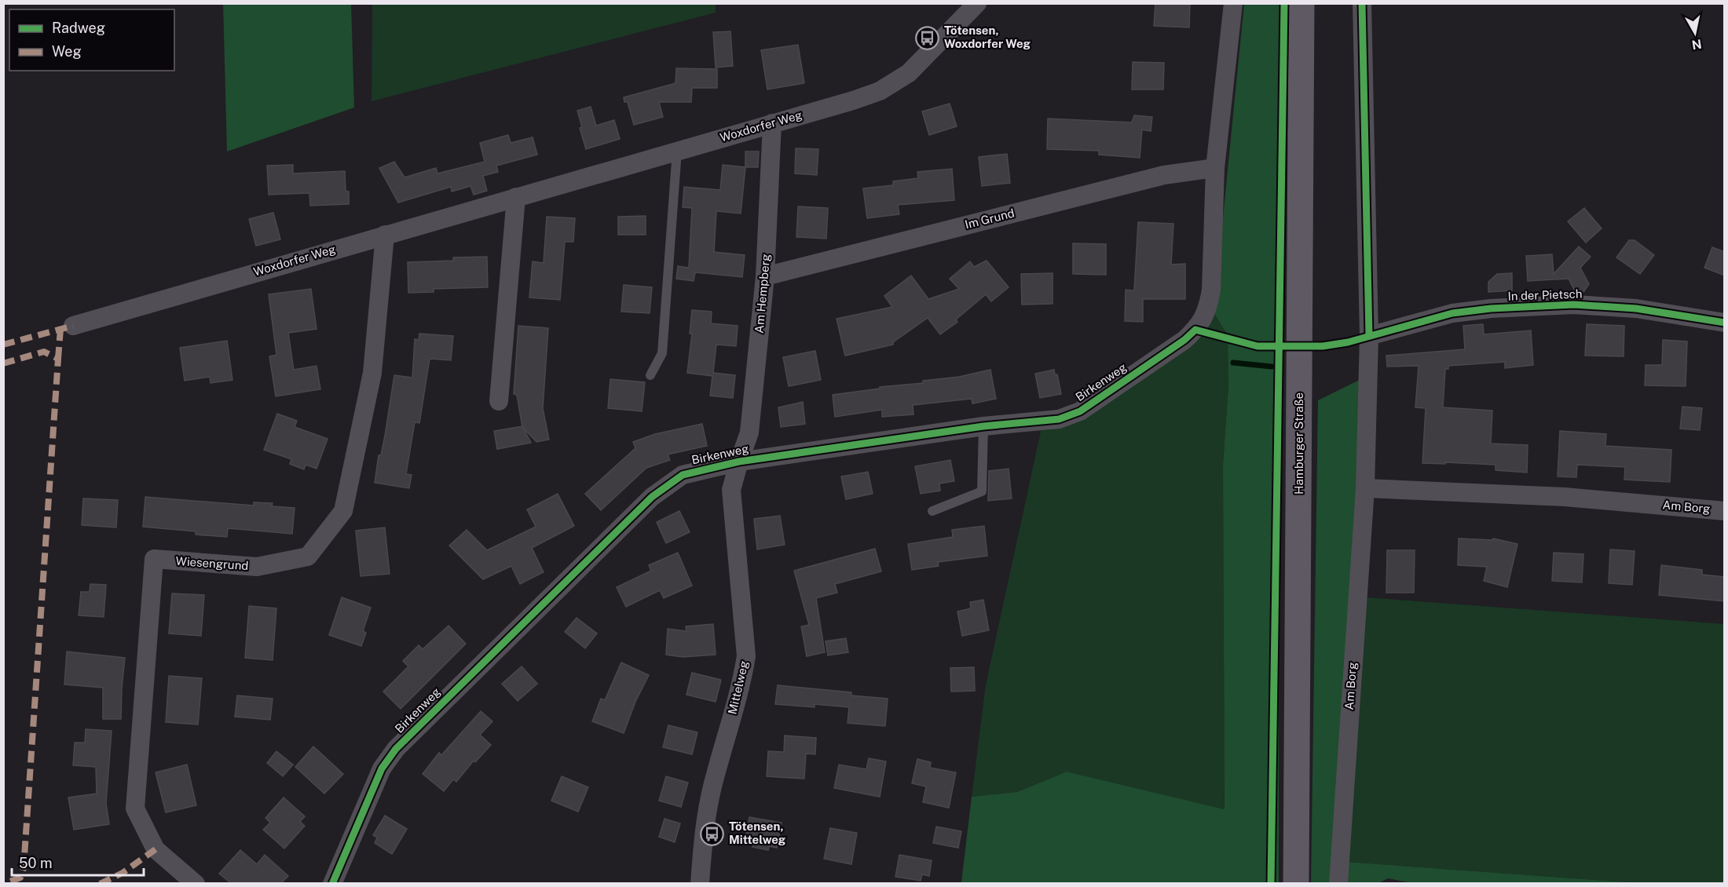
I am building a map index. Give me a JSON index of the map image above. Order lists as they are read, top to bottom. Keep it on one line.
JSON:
{"streets":{"main road":["Hamburger Straße"],"street":["Woxdorfer Weg","Im Grund","Am Hempberg","In der Pietsch","Birkenweg","Am Borg","Wiesengrund","Mittelweg"]},"crossings":[["Woxdorfer Weg","Am Hempberg"],["Woxdorfer Weg","Wiesengrund"],["Im Grund","Am Hempberg"],["Im Grund","Birkenweg"],["Am Hempberg","Birkenweg"],["Am Hempberg","Mittelweg"],["In der Pietsch","Am Borg"],["Birkenweg","Mittelweg"]],"places":{"bus stop":["Tötensen, Woxdorfer Weg","Tötensen, Mittelweg"]},"legend":["Radweg","Weg"],"scale_bar":"50 m","north":"bottom"}
